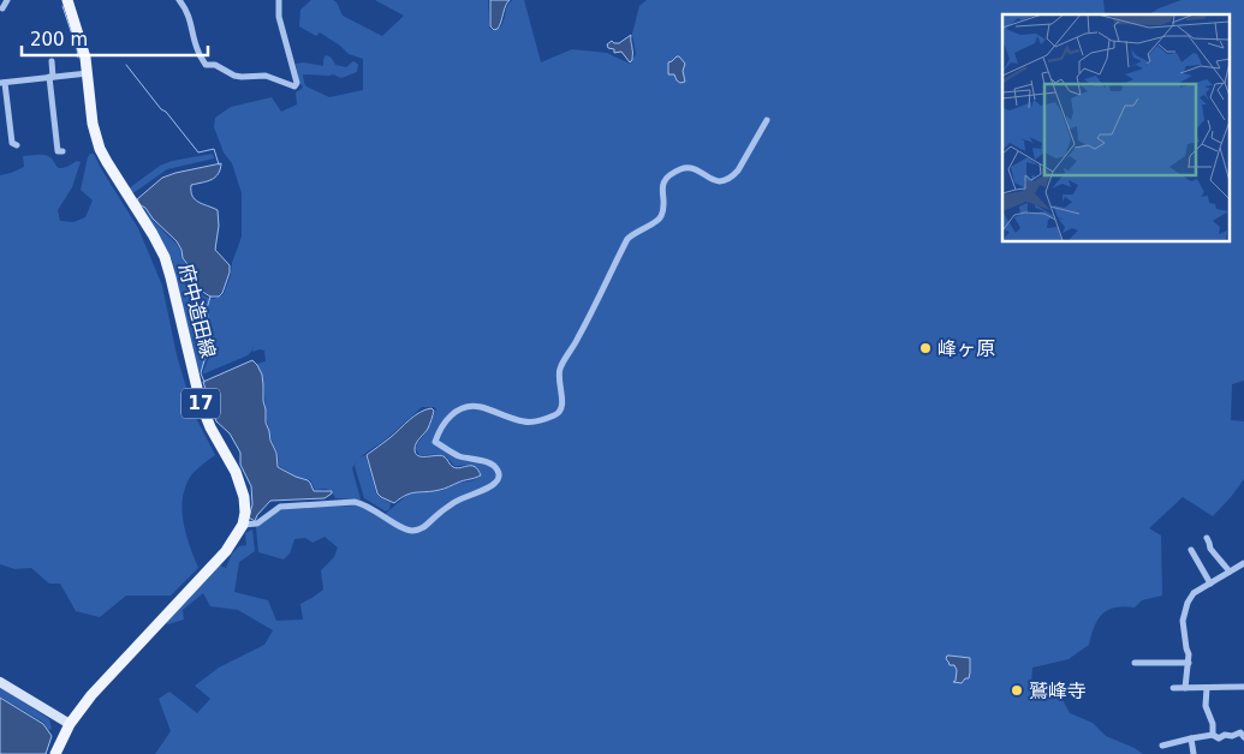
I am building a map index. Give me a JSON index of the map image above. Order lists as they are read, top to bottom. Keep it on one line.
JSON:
{"streets":{"main road":["府中造田線","17"]},"places":["峰ヶ原","鷲峰寺"],"scale_bar":"200 m"}
